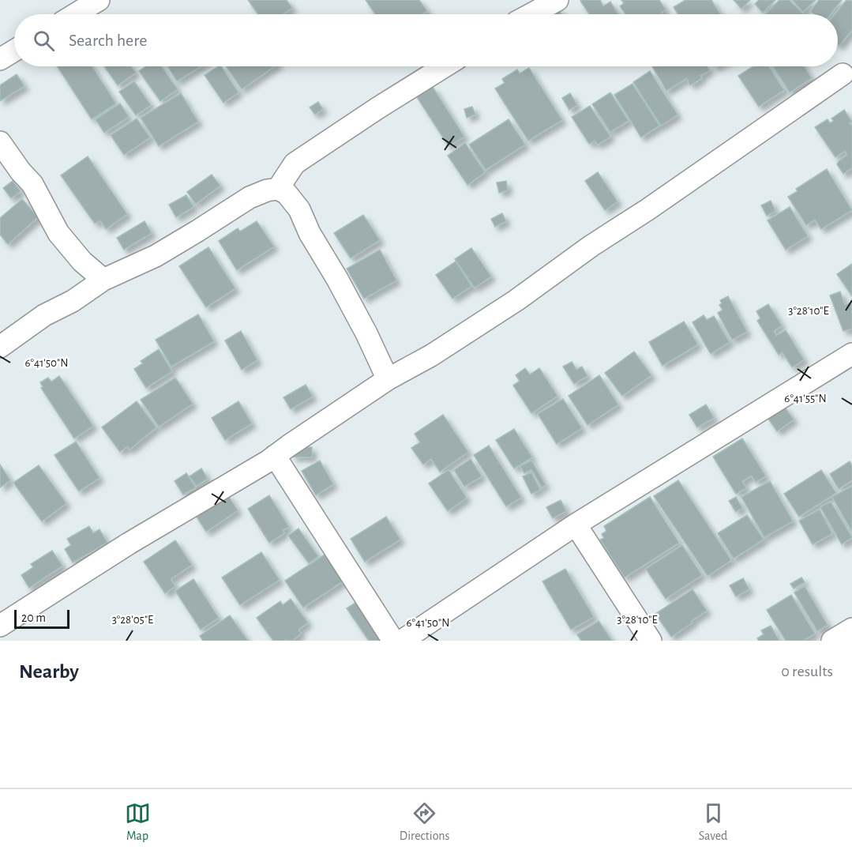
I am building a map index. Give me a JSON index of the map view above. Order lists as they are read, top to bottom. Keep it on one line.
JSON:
{"scale_bar":"20 m","page":{"search":"Search here","scale":"20 m","heading":["Nearby","0 results"],"nav":["Map","Directions","Saved"]},"coordinates":["3°28'10\"E","6°41'50\"N","6°41'55\"N","3°28'05\"E"]}
